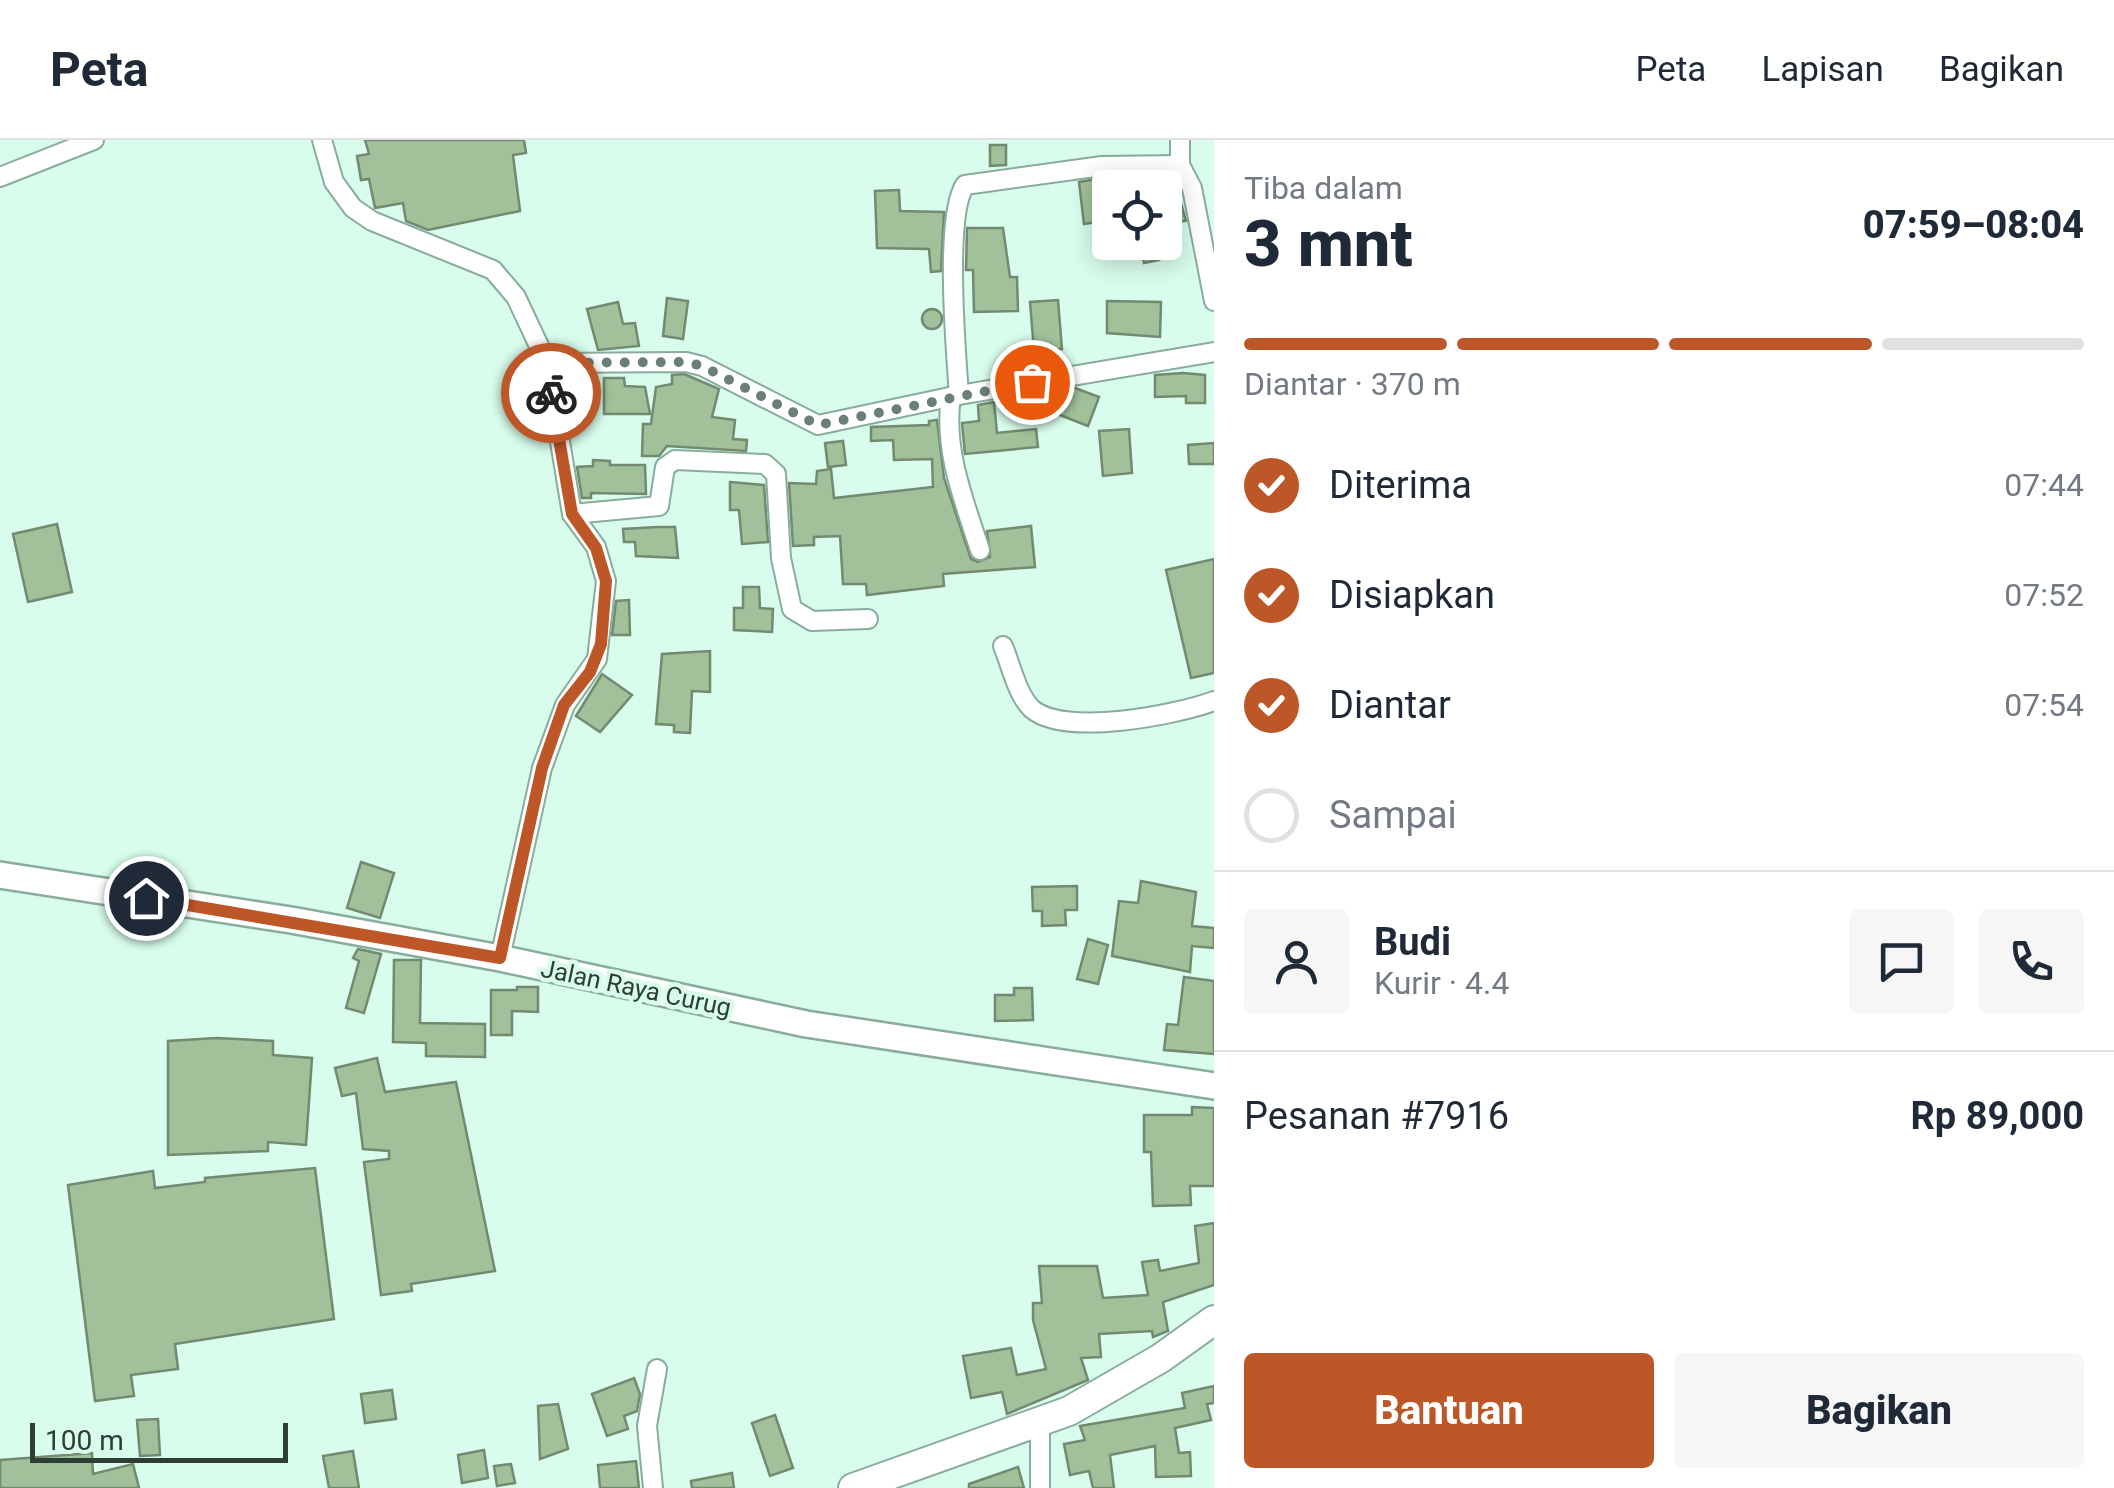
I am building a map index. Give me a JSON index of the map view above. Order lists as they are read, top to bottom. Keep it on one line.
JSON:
{"streets":{"street":["Jalan Raya Curug"]},"scale_bar":"100 m","page":{"header":"Peta","nav":["Peta","Lapisan","Bagikan"],"heading":["3 mnt","Tiba dalam","07:59–08:04"],"panel":["Budi","Kurir · 4.4","Pesanan #7916","Rp 89,000"],"bar":"Diantar · 370 m","list":[["Diterima","07:44"],["Disiapkan","07:52"],["Diantar","07:54"],"Sampai"],"buttons":["Bantuan","Bagikan"],"scale":"100 m"}}
